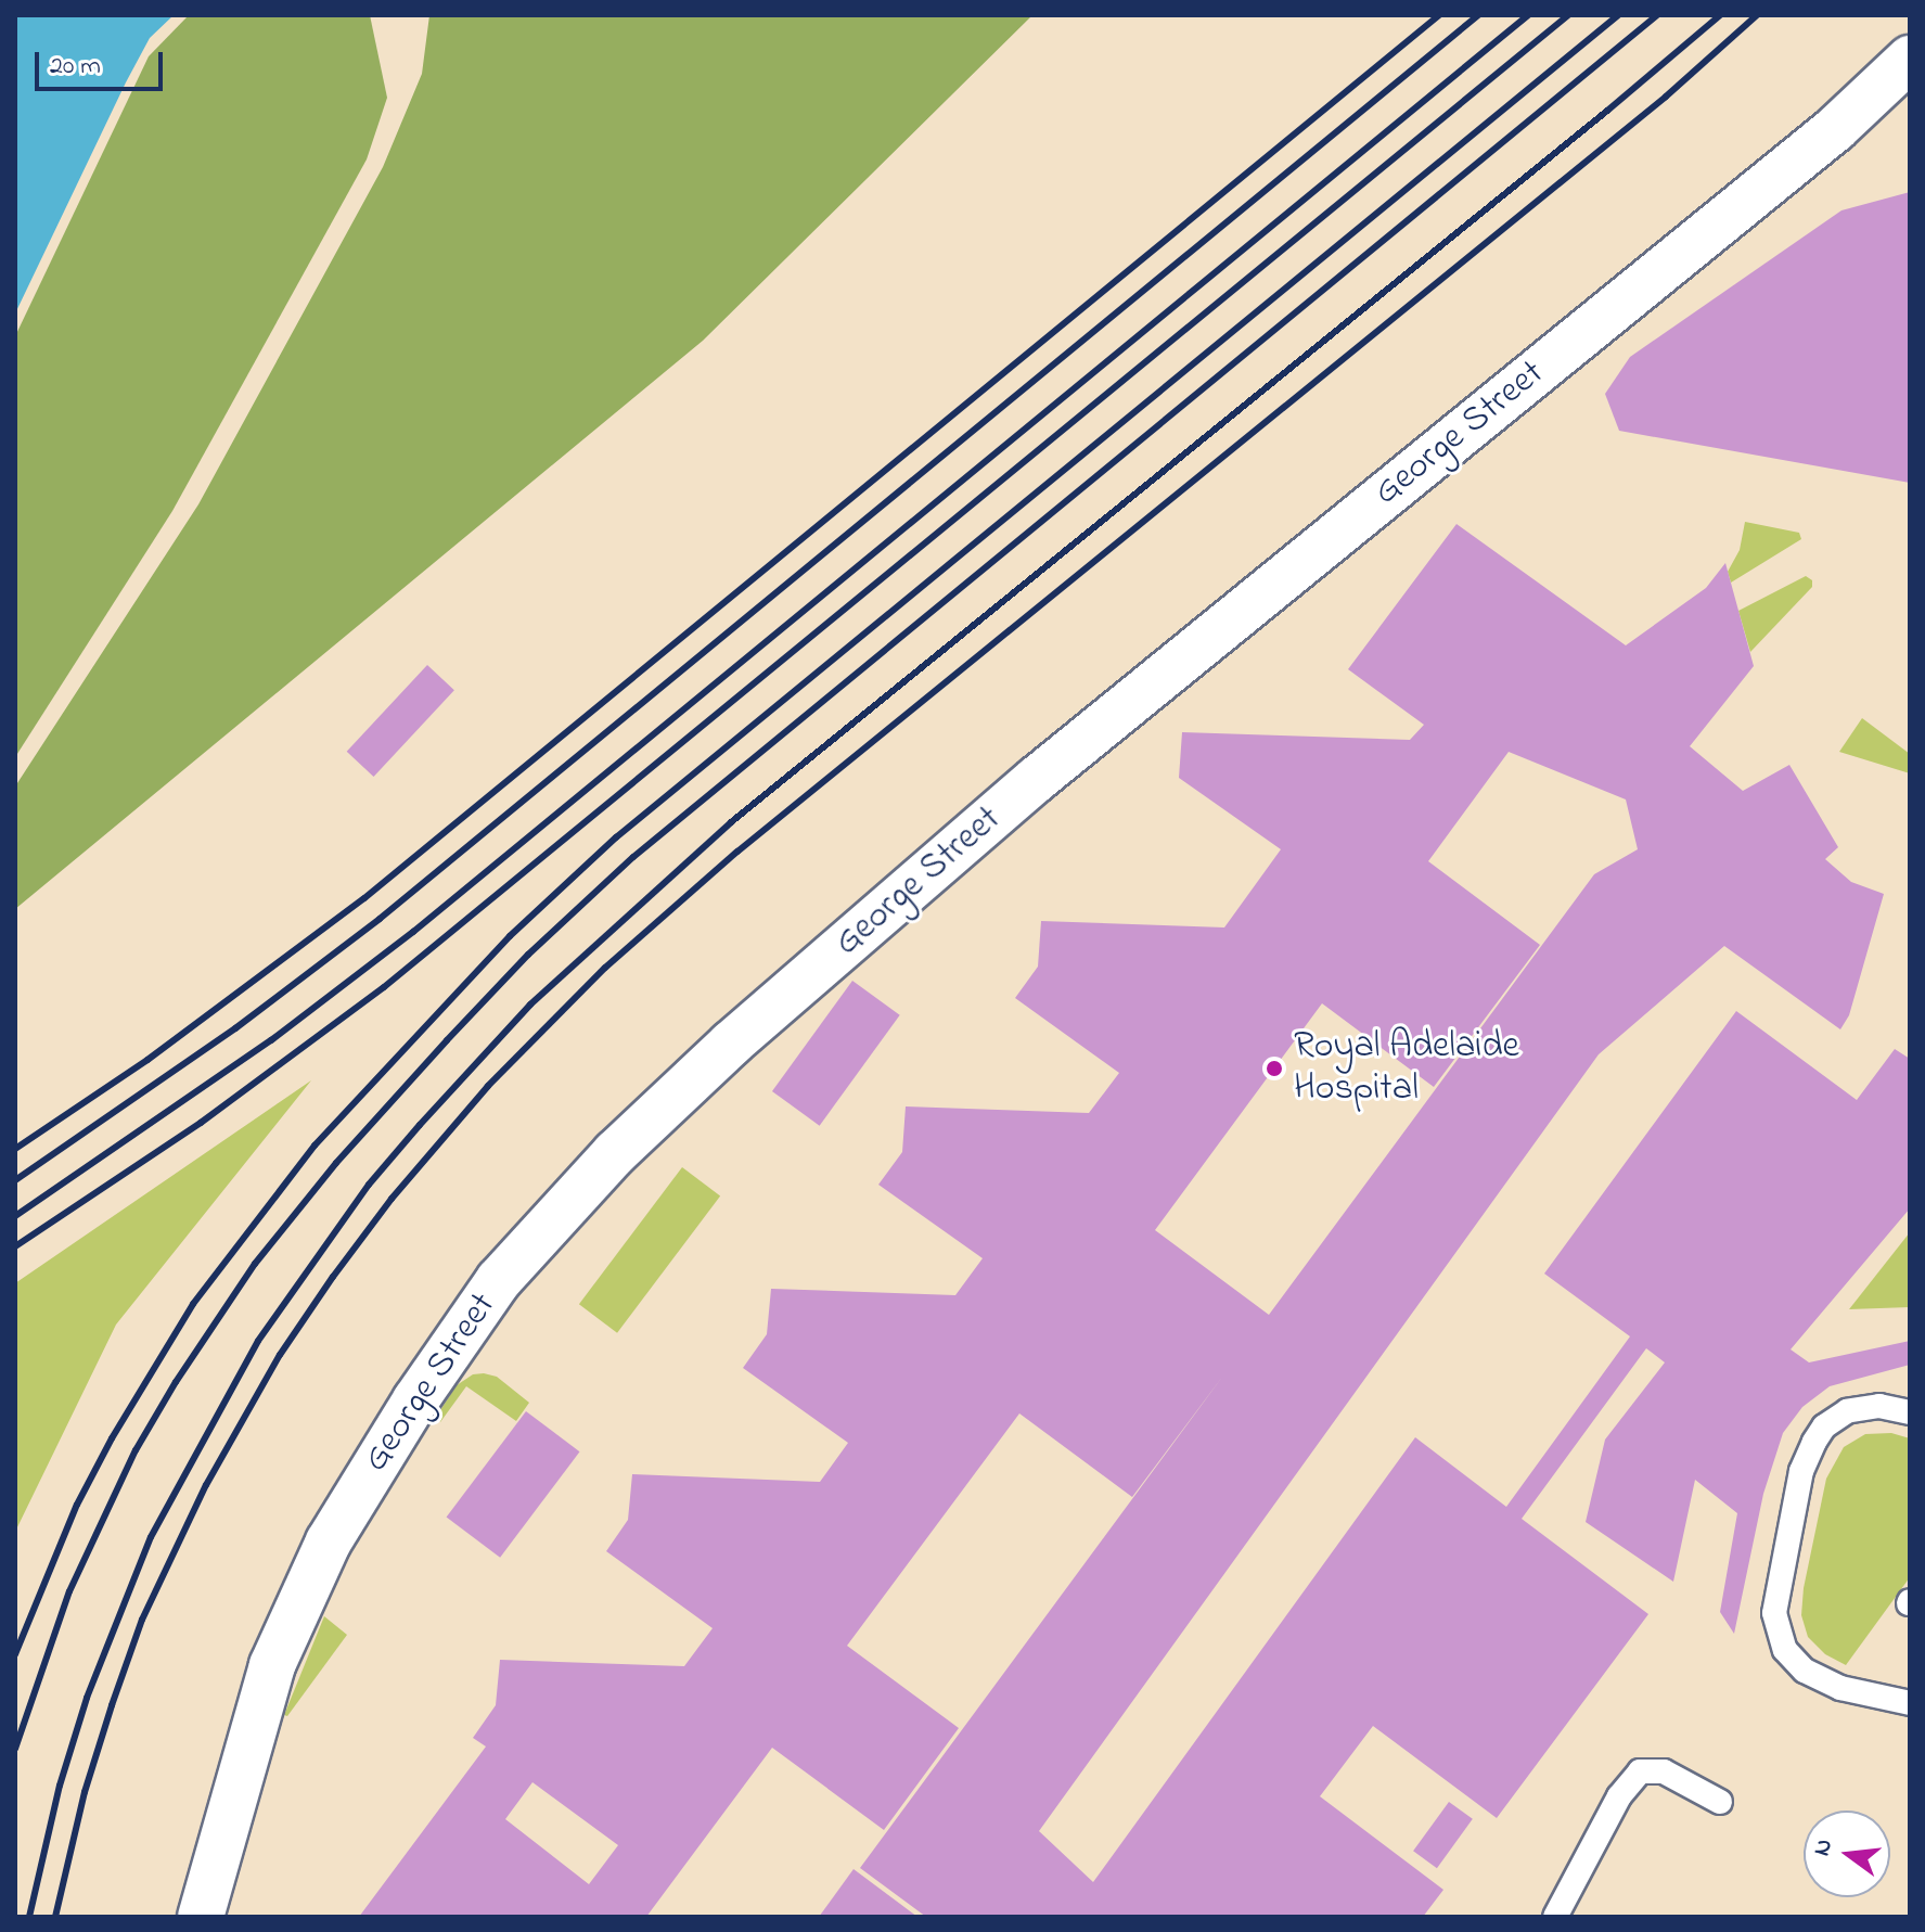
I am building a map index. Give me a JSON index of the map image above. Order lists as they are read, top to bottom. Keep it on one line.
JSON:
{"streets":{"street":["George Street"]},"places":["Royal Adelaide Hospital"],"scale_bar":"20 m","north":"left"}
